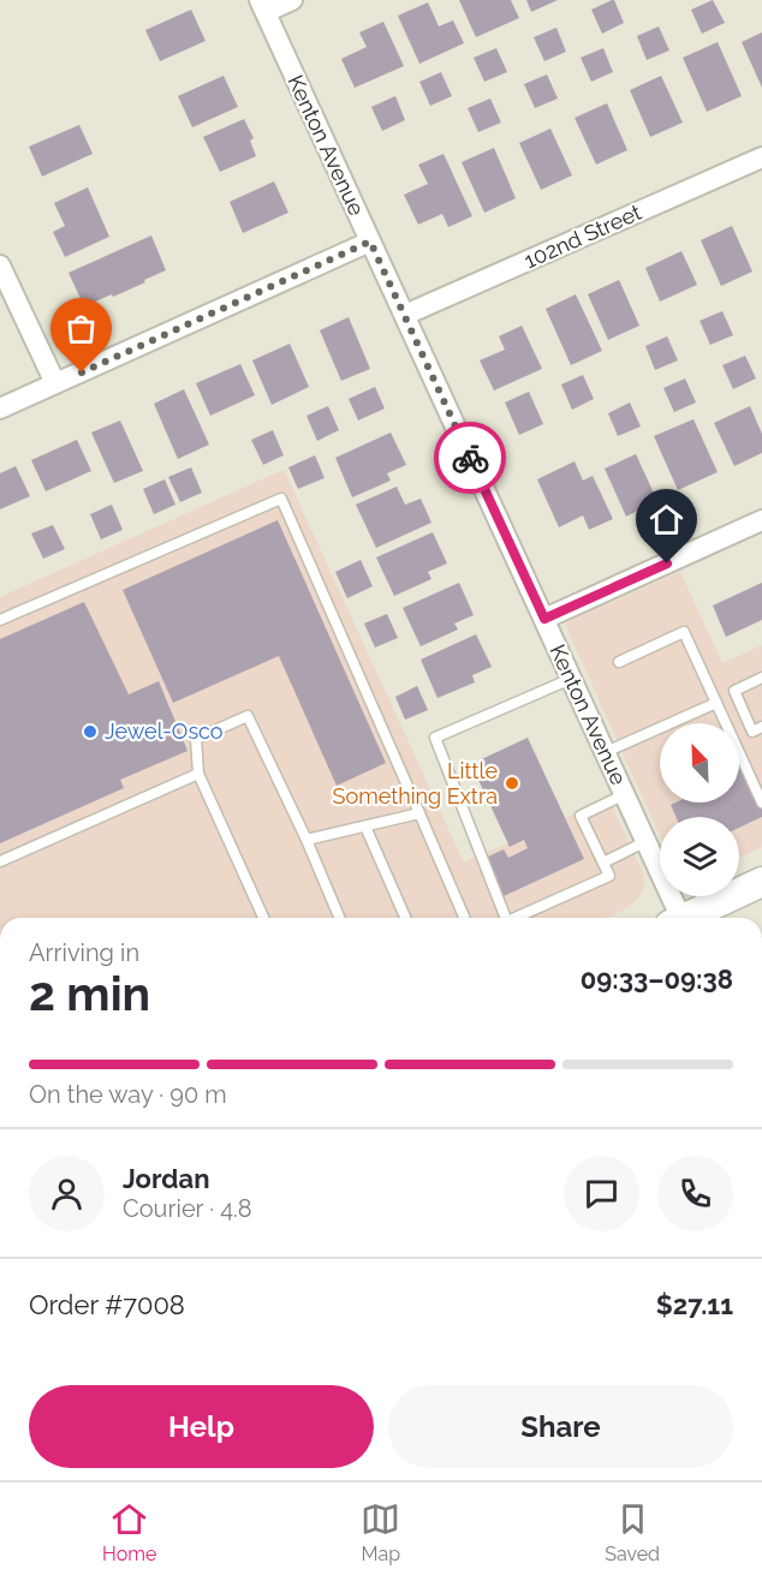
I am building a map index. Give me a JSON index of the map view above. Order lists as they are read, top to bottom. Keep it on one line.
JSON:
{"streets":{"street":["Kenton Avenue","102nd Street"]},"crossings":[["Kenton Avenue","102nd Street"]],"places":["Jewel-Osco","Little Something Extra"],"north":"top left","page":{"heading":["2 min","Arriving in","09:33–09:38"],"panel":["Jordan","Courier · 4.8","Order #7008","$27.11"],"bar":"On the way · 90 m","buttons":["Help","Share"],"tabs":["Home","Map","Saved"]}}
